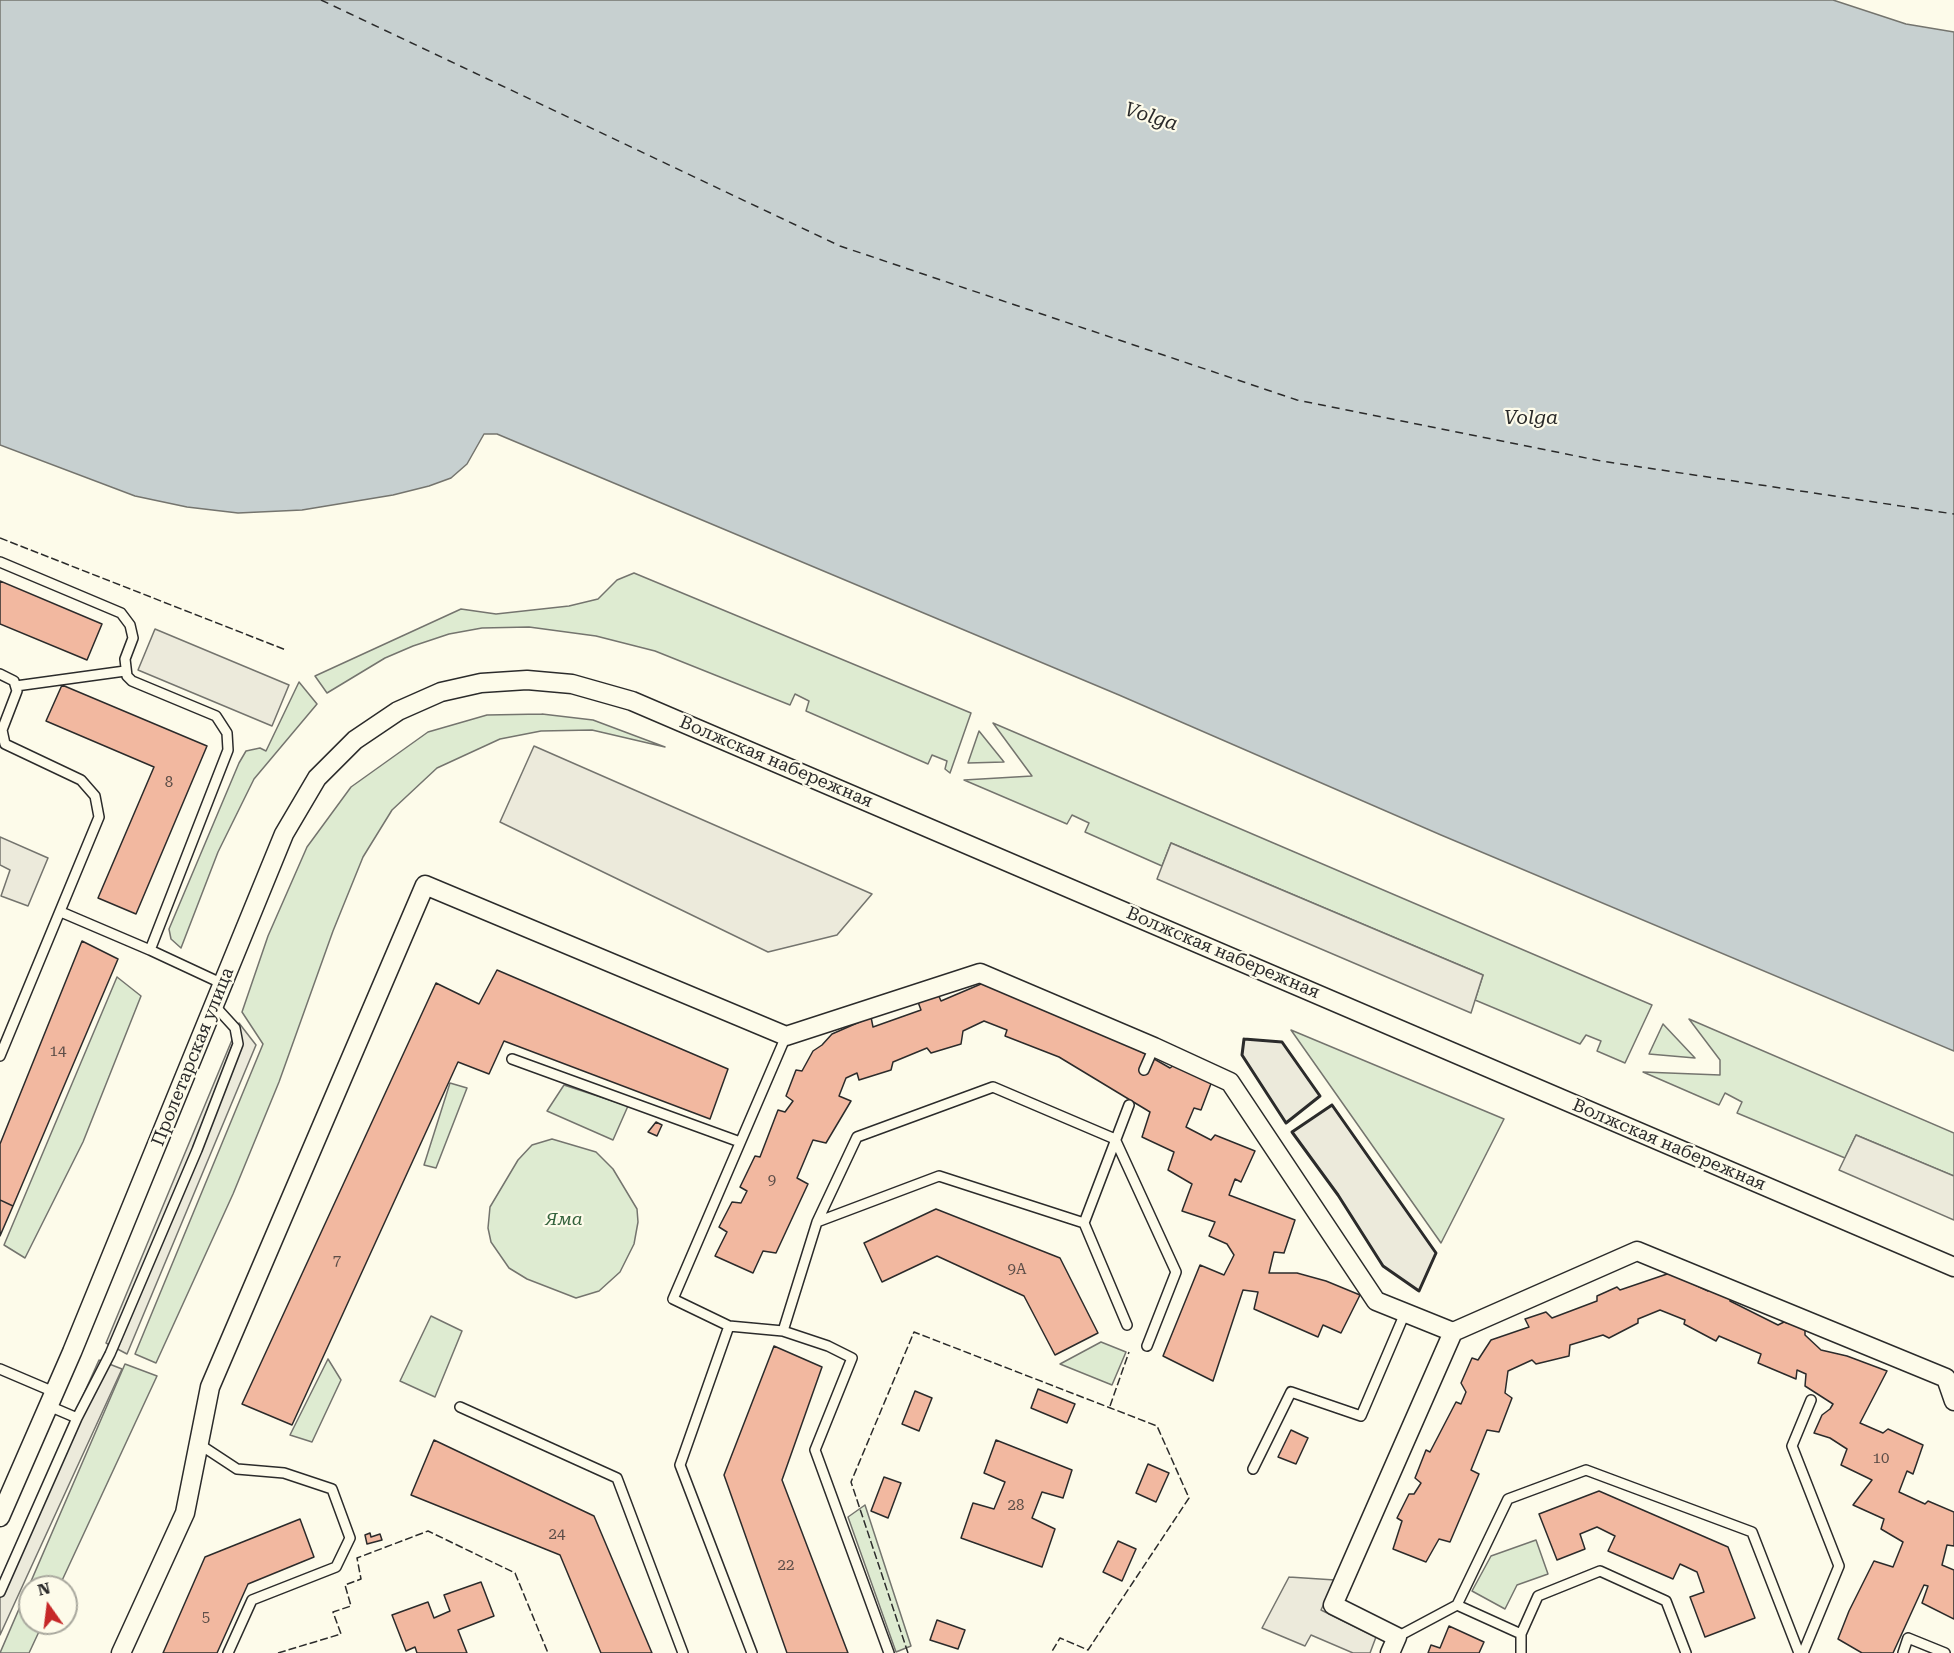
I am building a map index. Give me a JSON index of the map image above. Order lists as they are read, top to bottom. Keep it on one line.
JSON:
{"streets":{"street":["Волжская набережная","Пролетарская улица"]},"crossings":[["Волжская набережная","Пролетарская улица"]],"water":["Volga"],"parks":["Яма"],"house_numbers":["8","14","9","7","9А","10","28","24","22","5"],"north":"top"}
